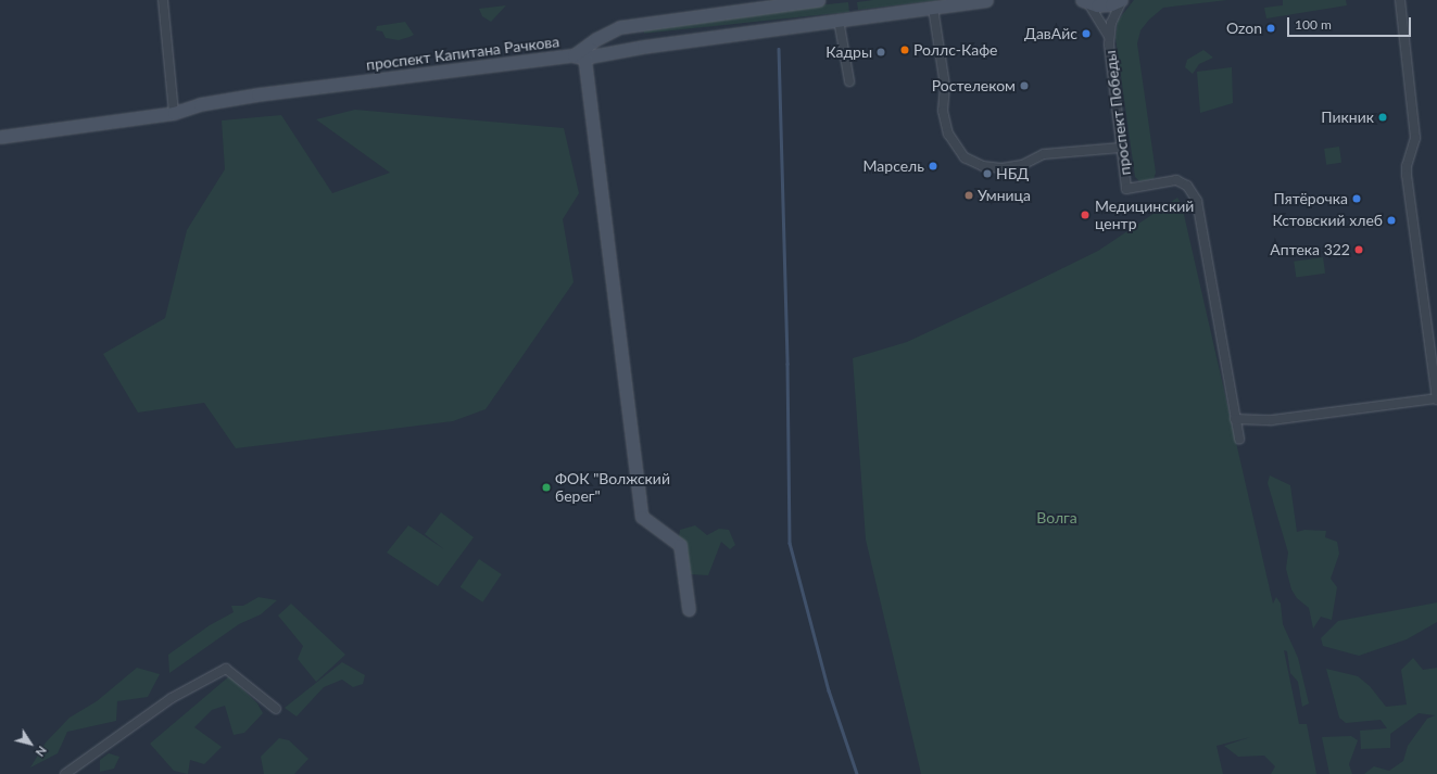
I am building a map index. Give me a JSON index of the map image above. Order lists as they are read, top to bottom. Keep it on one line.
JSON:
{"streets":{"street":["проспект Капитана Рачкова","проспект Победы"]},"parks":["Волга"],"places":["Ozon","ДавАйс","Роллс-Кафе","Кадры","Ростелеком","Пикник","Марсель","НБД","Умница","Пятёрочка","Медицинский центр","Кстовский хлеб","Аптека 322","ФОК \"Волжский берег\""],"scale_bar":"100 m","north":"bottom right"}
